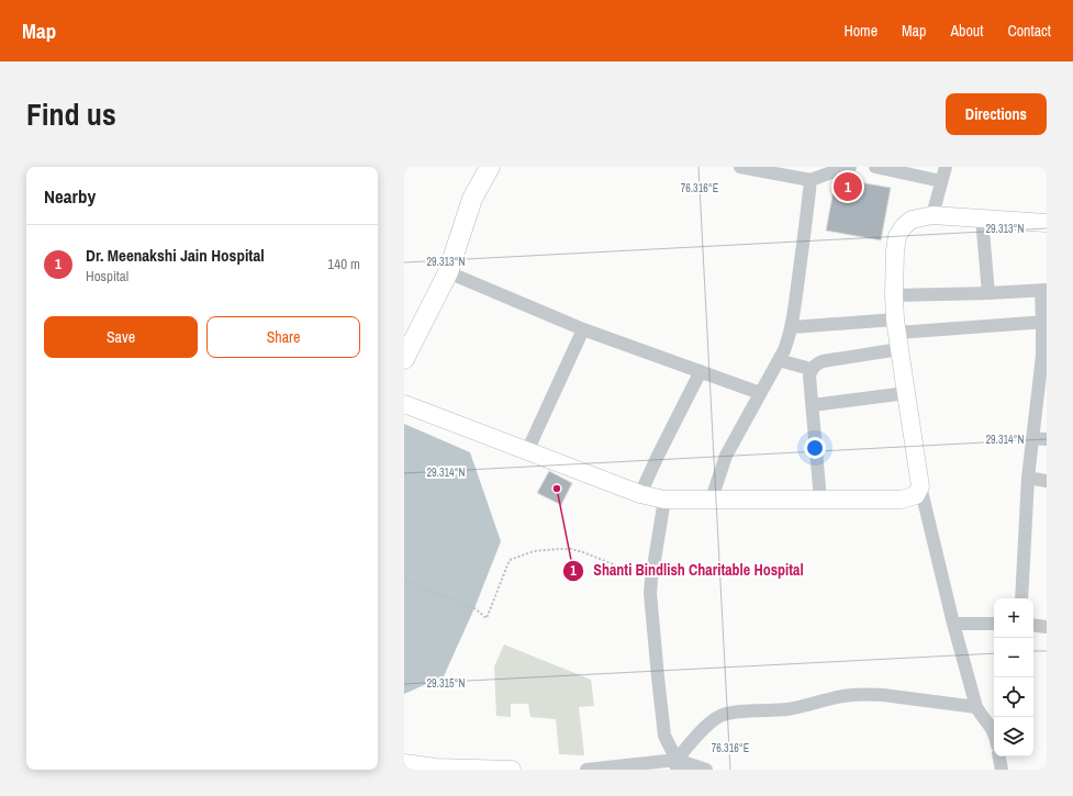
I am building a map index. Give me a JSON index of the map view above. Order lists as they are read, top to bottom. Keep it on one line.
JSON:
{"places":["Shanti Bindlish Charitable Hospital"],"page":{"header":"Map","nav":["Home","Map","About","Contact"],"title":"Find us","buttons":["Directions",["Save","Share"]],"heading":"Nearby","pins":"1","list":[{"mark":"1","name":"Dr. Meenakshi Jain Hospital","note":"Hospital","value":"140 m"}],"map_buttons":["+","−"]},"coordinates":["76.316°E","29.313°N","29.314°N","29.315°N"]}
